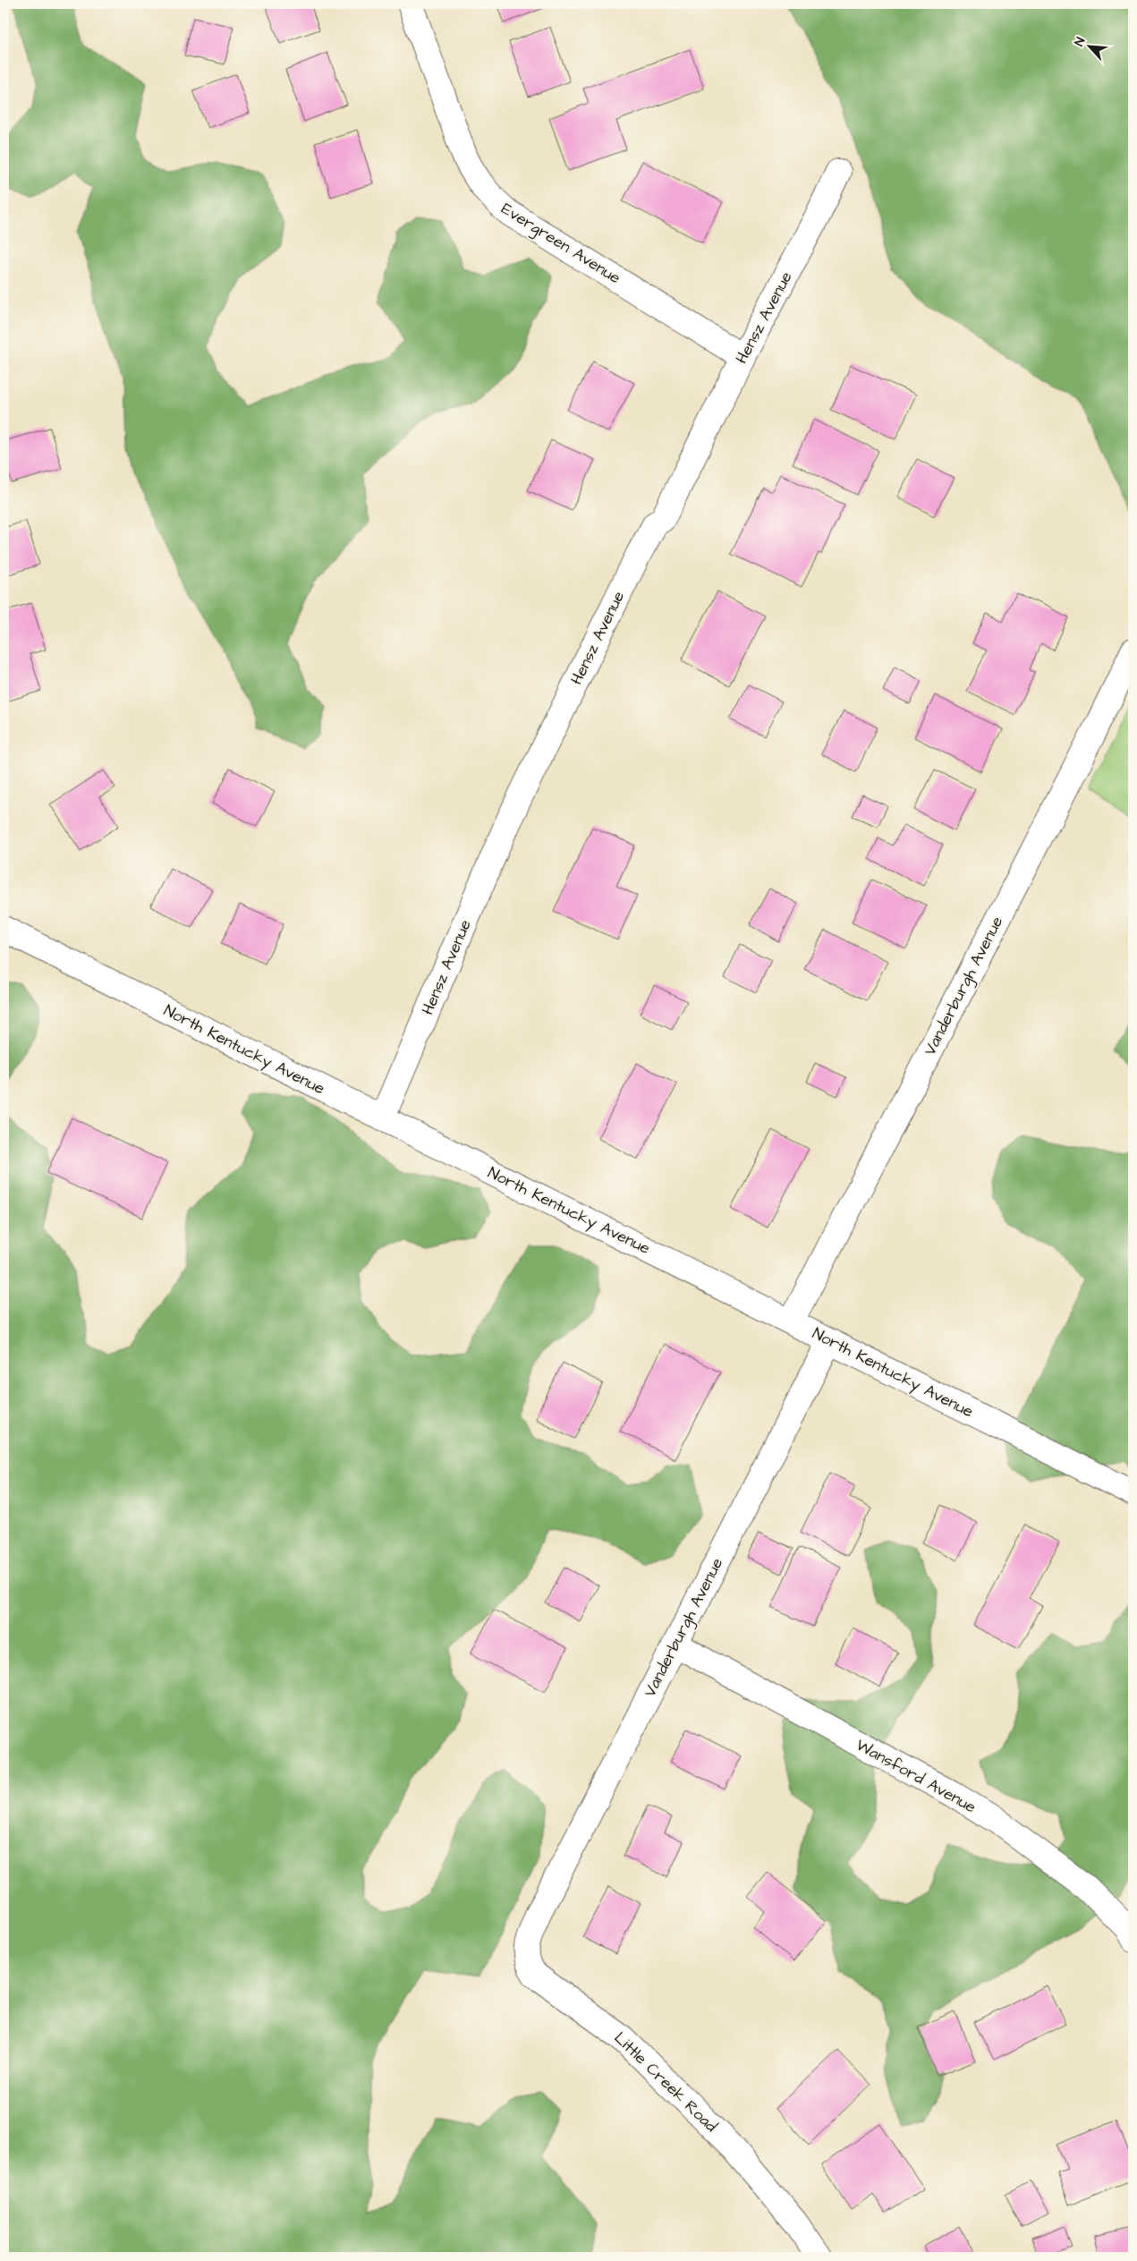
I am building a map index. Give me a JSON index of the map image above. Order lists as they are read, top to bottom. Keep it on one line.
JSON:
{"streets":{"street":["Evergreen Avenue","Hensz Avenue","Vanderburgh Avenue","North Kentucky Avenue","Wansford Avenue","Little Creek Road"]},"crossings":[["Evergreen Avenue","Hensz Avenue"],["Hensz Avenue","North Kentucky Avenue"],["Vanderburgh Avenue","North Kentucky Avenue"],["Vanderburgh Avenue","Wansford Avenue"],["Vanderburgh Avenue","Little Creek Road"]],"north":"top left"}
